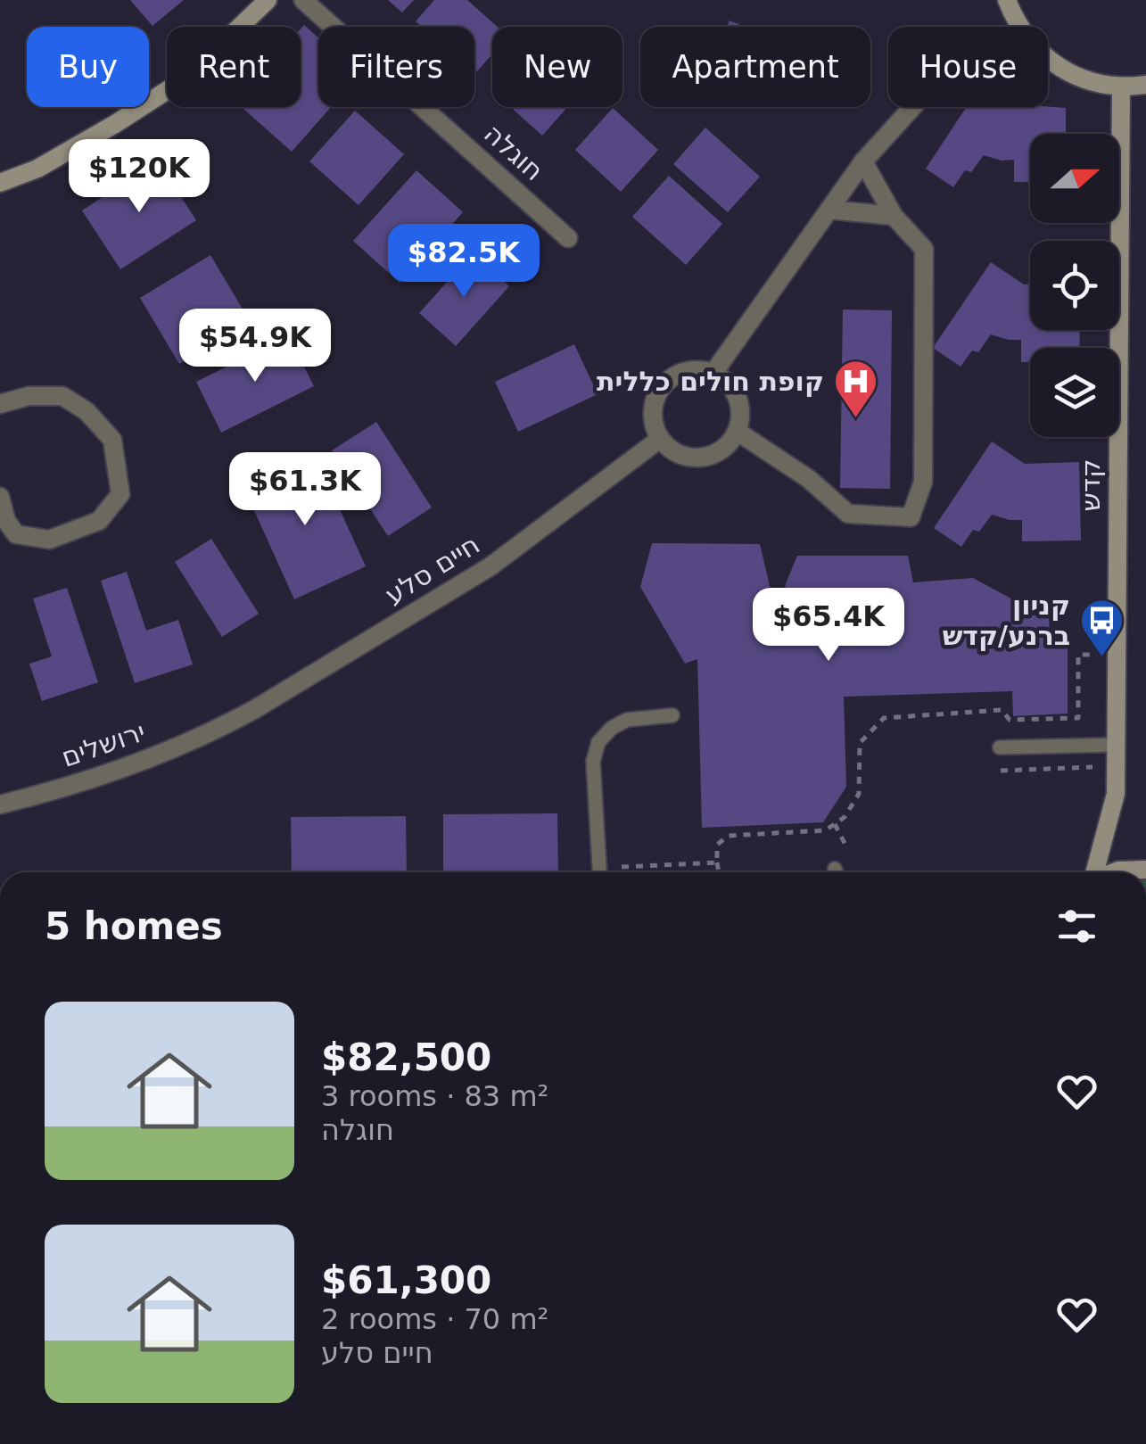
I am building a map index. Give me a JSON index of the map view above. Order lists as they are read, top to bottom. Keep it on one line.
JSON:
{"streets":{"main road":["קדש"],"street":["חוגלה","חיים סלע","ירושלים"]},"crossings":[["חיים סלע","ירושלים"]],"places":{"hospital":["קופת חולים כללית"],"bus stop":["קניון ברנע/קדש"]},"north":"right","page":{"chip":["Buy","Rent","Filters","New","Apartment","House"],"price":["$120K","$82.5K","$54.9K","$61.3K","$65.4K"],"heading":"5 homes","list":[{"name":"$82,500","note":"3 rooms · 83 m² · חוגלה"},{"name":"$61,300","note":"2 rooms · 70 m² · חיים סלע"}]}}
